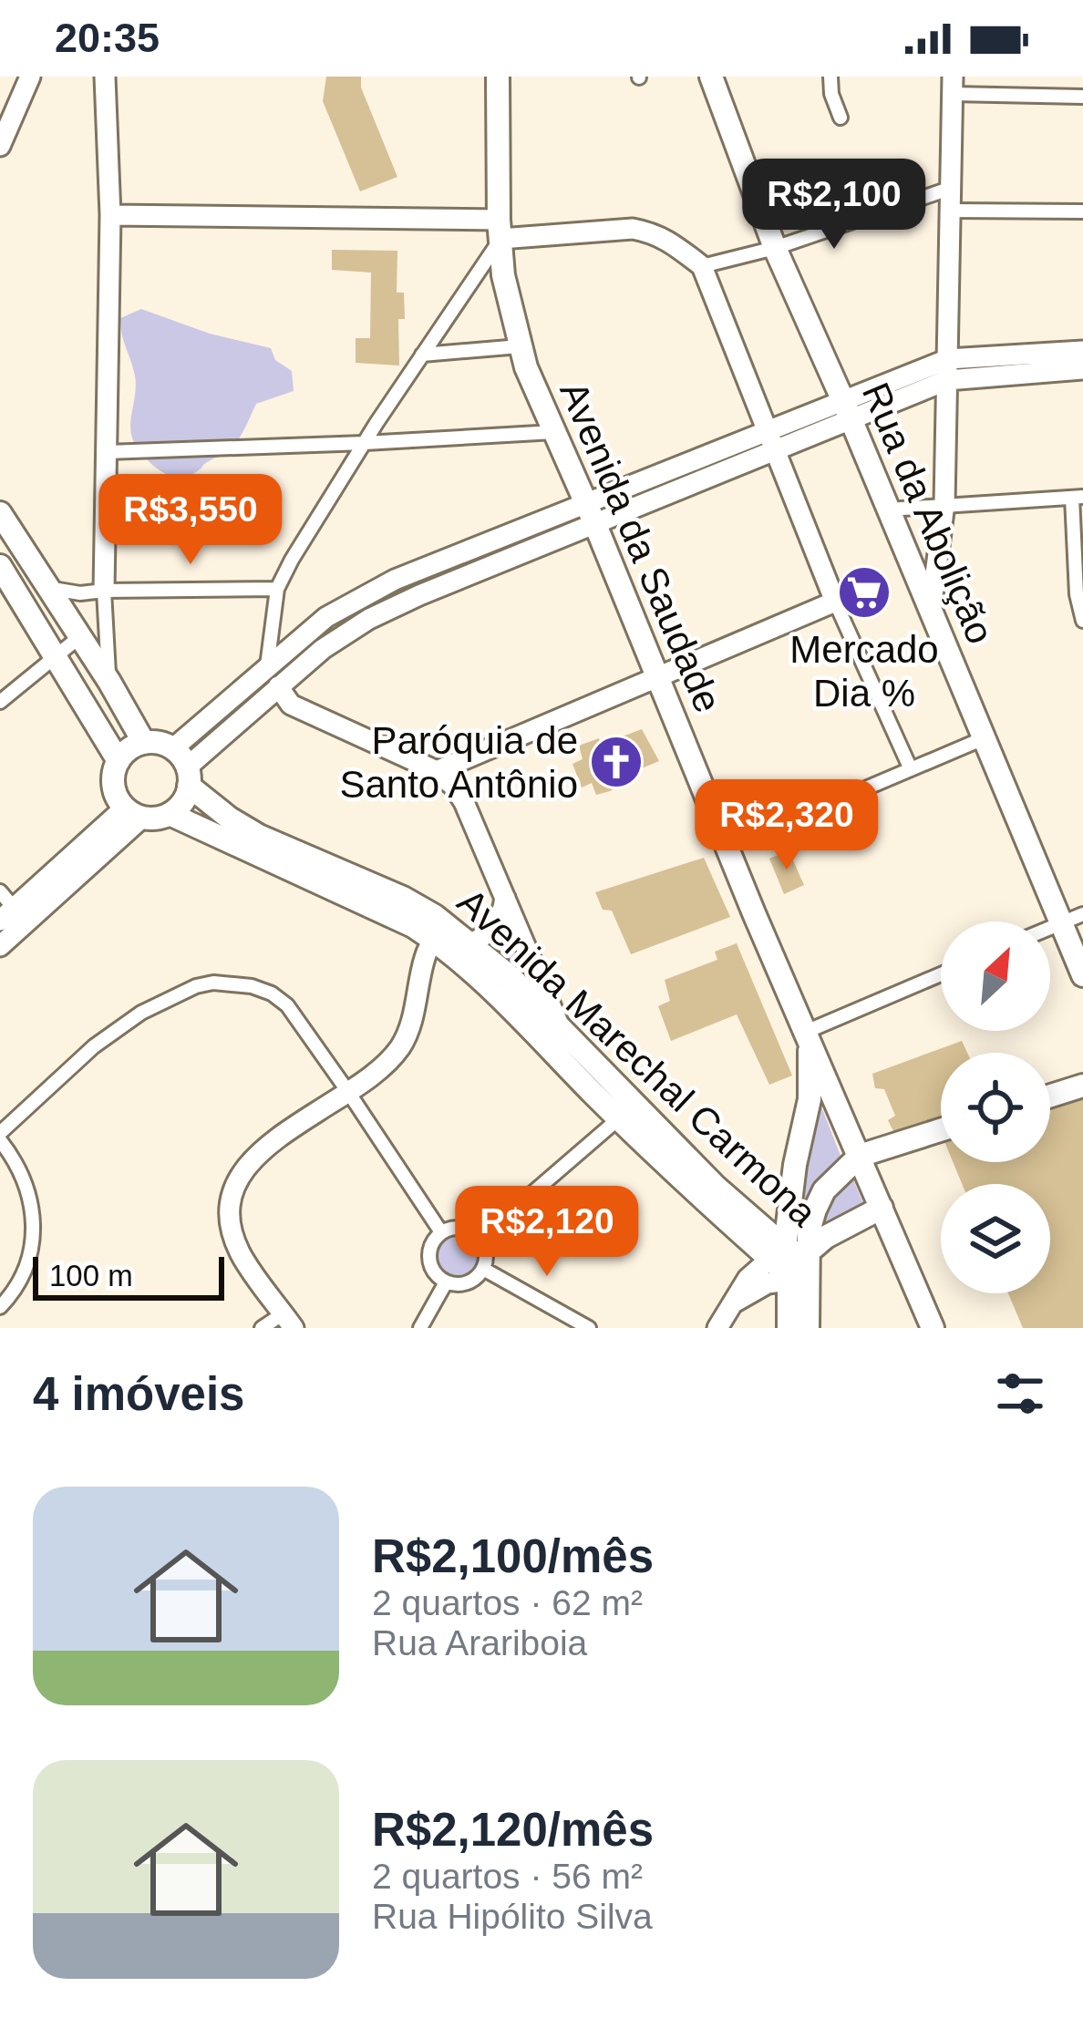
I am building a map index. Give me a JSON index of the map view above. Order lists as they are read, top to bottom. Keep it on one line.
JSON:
{"streets":{"main road":["Rua da Abolição","Avenida da Saudade","Avenida Marechal Carmona"]},"places":{"supermarket":["Mercado Dia %"],"church":["Paróquia de Santo Antônio"]},"scale_bar":"100 m","north":"top right","page":{"status":"20:35","price":["R$2,100","R$3,550","R$2,320","R$2,120"],"scale":"100 m","heading":"4 imóveis","list":[{"name":"R$2,100/mês","note":"2 quartos · 62 m² · Rua Arariboia"},{"name":"R$2,120/mês","note":"2 quartos · 56 m² · Rua Hipólito Silva"}]}}
